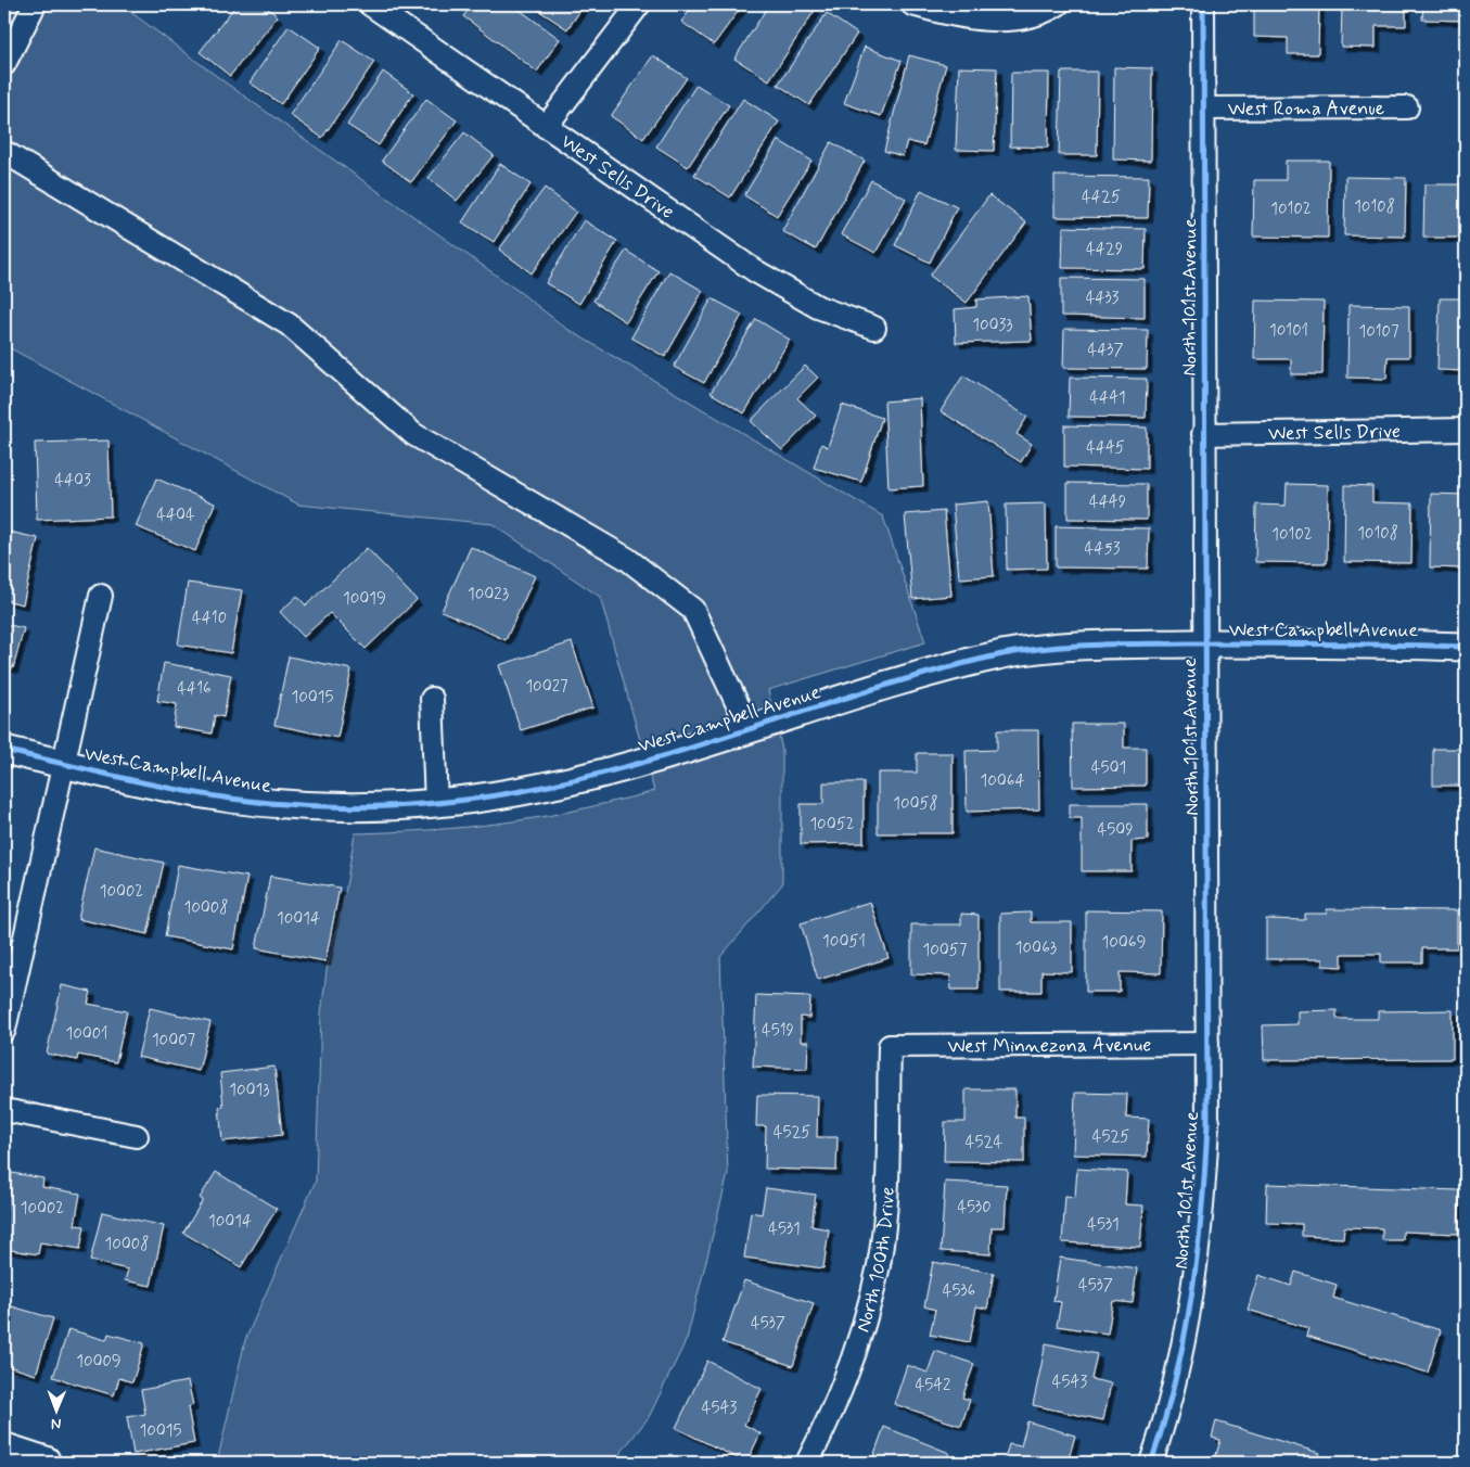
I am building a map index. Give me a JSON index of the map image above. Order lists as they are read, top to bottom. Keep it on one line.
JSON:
{"streets":{"street":["West Roma Avenue","West Sells Drive","North 101st Avenue","West Campbell Avenue","West Minnezona Avenue","North 100th Drive"]},"crossings":[["West Roma Avenue","North 101st Avenue"],["West Sells Drive","North 101st Avenue"],["North 101st Avenue","West Campbell Avenue"],["North 101st Avenue","West Minnezona Avenue"],["West Minnezona Avenue","North 100th Drive"]],"house_numbers":["4425","10108","10102","4429","4433","10033","10101","10107","4437","4441","4445","4403","4449","4404","10108","10102","4453","10023","10019","4410","10027","4416","10015","4501","10064","10058","10052","4509","10002","10008","10014","10051","10069","10063","10057","4519","10001","10007","10013","4525","4525","4524","4530","10002","10014","4531","4531","10008","4537","4536","4537","10009","4543","4542","4543","10015"],"north":"bottom"}
